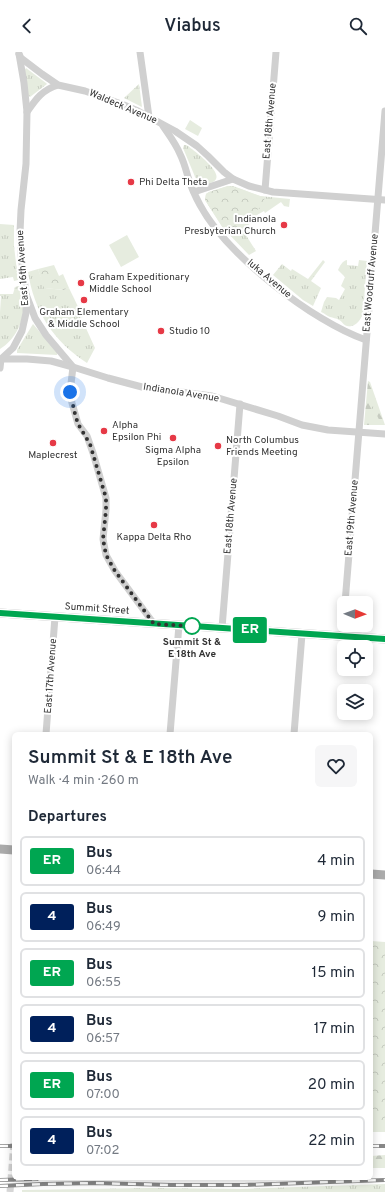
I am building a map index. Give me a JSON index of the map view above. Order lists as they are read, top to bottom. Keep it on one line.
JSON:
{"streets":{"main road":["Summit Street"],"street":["Waldeck Avenue","East 18th Avenue","East 16th Avenue","Iuka Avenue","East Woodruff Avenue","Indianola Avenue","East 19th Avenue","East 17th Avenue"]},"crossings":[["Waldeck Avenue","East 18th Avenue"],["Waldeck Avenue","East 16th Avenue"],["Waldeck Avenue","Iuka Avenue"],["Waldeck Avenue","East Woodruff Avenue"],["East 18th Avenue","Indianola Avenue"],["East 18th Avenue","Summit Street"],["East 16th Avenue","Indianola Avenue"],["Iuka Avenue","East Woodruff Avenue"],["East Woodruff Avenue","Indianola Avenue"],["East Woodruff Avenue","East 19th Avenue"],["Indianola Avenue","East 19th Avenue"],["Summit Street","East 17th Avenue"]],"places":["Phi Delta Theta","Indianola Presbyterian Church","Graham Expeditionary Middle School","Graham Elementary & Middle School","Studio 10","Alpha Epsilon Phi","Sigma Alpha Epsilon","Maplecrest","North Columbus Friends Meeting","Kappa Delta Rho","Summit St & E 18th Ave"],"lines":["bus line ER"],"north":"right","page":{"header":"Viabus","on_map":"ER","heading":[["Summit St & E 18th Ave","Walk · 4 min · 260 m"],"Departures"],"list":[{"mark":"ER","name":"Bus","note":"06:44","value":"4 min"},{"mark":"4","name":"Bus","note":"06:49","value":"9 min"},{"mark":"ER","name":"Bus","note":"06:55","value":"15 min"},{"mark":"4","name":"Bus","note":"06:57","value":"17 min"},{"mark":"ER","name":"Bus","note":"07:00","value":"20 min"},{"mark":"4","name":"Bus","note":"07:02","value":"22 min"}]}}
